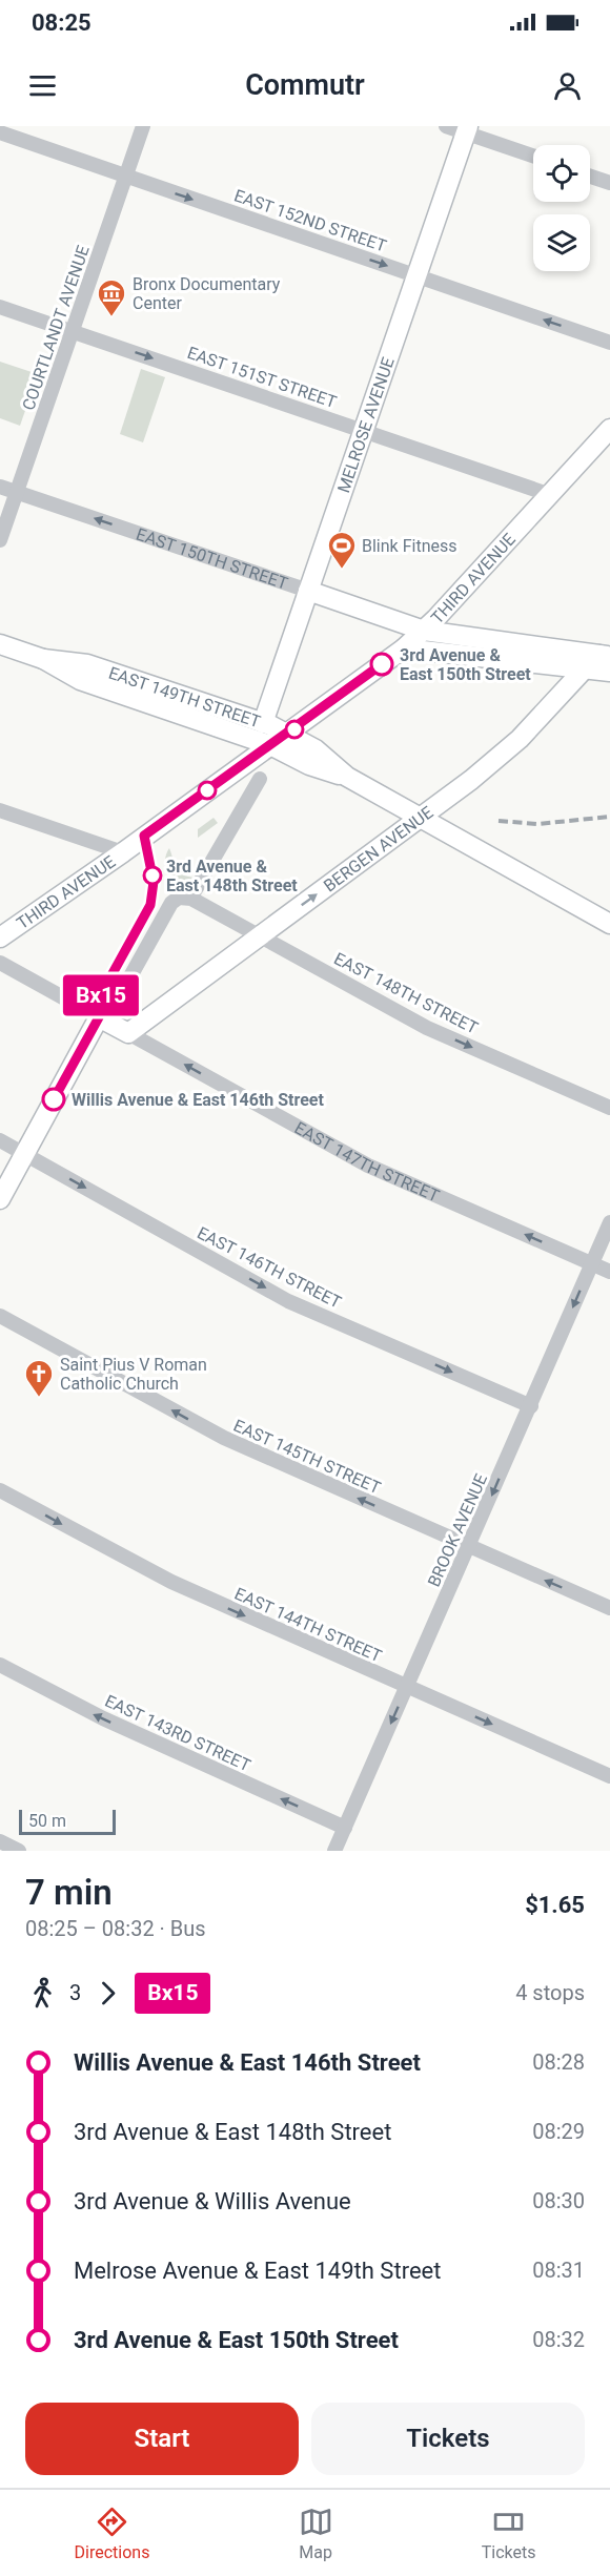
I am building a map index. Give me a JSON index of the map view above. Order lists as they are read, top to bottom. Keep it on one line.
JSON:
{"streets":{"main road":["MELROSE AVENUE","EAST 150TH STREET","THIRD AVENUE","EAST 149TH STREET","BERGEN AVENUE","EAST 147TH STREET"],"street":["EAST 152ND STREET","COURTLANDT AVENUE","EAST 151ST STREET","EAST 148TH STREET","EAST 146TH STREET","EAST 145TH STREET","BROOK AVENUE","EAST 144TH STREET","EAST 143RD STREET"]},"crossings":[["EAST 152ND STREET","COURTLANDT AVENUE"],["EAST 152ND STREET","MELROSE AVENUE"],["COURTLANDT AVENUE","EAST 151ST STREET"],["COURTLANDT AVENUE","EAST 150TH STREET"],["EAST 151ST STREET","MELROSE AVENUE"],["EAST 151ST STREET","THIRD AVENUE"],["MELROSE AVENUE","EAST 150TH STREET"],["MELROSE AVENUE","EAST 149TH STREET"],["EAST 150TH STREET","THIRD AVENUE"],["EAST 150TH STREET","BERGEN AVENUE"],["THIRD AVENUE","EAST 149TH STREET"],["EAST 149TH STREET","BERGEN AVENUE"],["BERGEN AVENUE","EAST 148TH STREET"],["BERGEN AVENUE","EAST 147TH STREET"],["EAST 147TH STREET","BROOK AVENUE"],["EAST 146TH STREET","BROOK AVENUE"],["EAST 145TH STREET","BROOK AVENUE"],["BROOK AVENUE","EAST 144TH STREET"],["BROOK AVENUE","EAST 143RD STREET"]],"one_way":["EAST 151ST STREET","EAST 150TH STREET","EAST 148TH STREET","EAST 147TH STREET","EAST 146TH STREET","EAST 145TH STREET","BROOK AVENUE","EAST 144TH STREET","EAST 143RD STREET"],"places":{"museum":["Bronx Documentary Center"],"sports":["Blink Fitness"],"other":["3rd Avenue & East 150th Street","3rd Avenue & East 148th Street","Willis Avenue & East 146th Street"],"church":["Saint Pius V Roman Catholic Church"]},"lines":["bus line Bx15"],"scale_bar":"50 m","page":{"status":"08:25","header":"Commutr","on_map":"Bx15","scale":"50 m","heading":["7 min","08:25 – 08:32 · Bus","$1.65"],"legs":["3","Bx15","4 stops"],"list":[{"name":"Willis Avenue & East 146th Street","value":"08:28"},{"name":"3rd Avenue & East 148th Street","value":"08:29"},{"name":"3rd Avenue & Willis Avenue","value":"08:30"},{"name":"Melrose Avenue & East 149th Street","value":"08:31"},{"name":"3rd Avenue & East 150th Street","value":"08:32"}],"buttons":["Start","Tickets"],"tabs":["Directions","Map","Tickets"]}}
